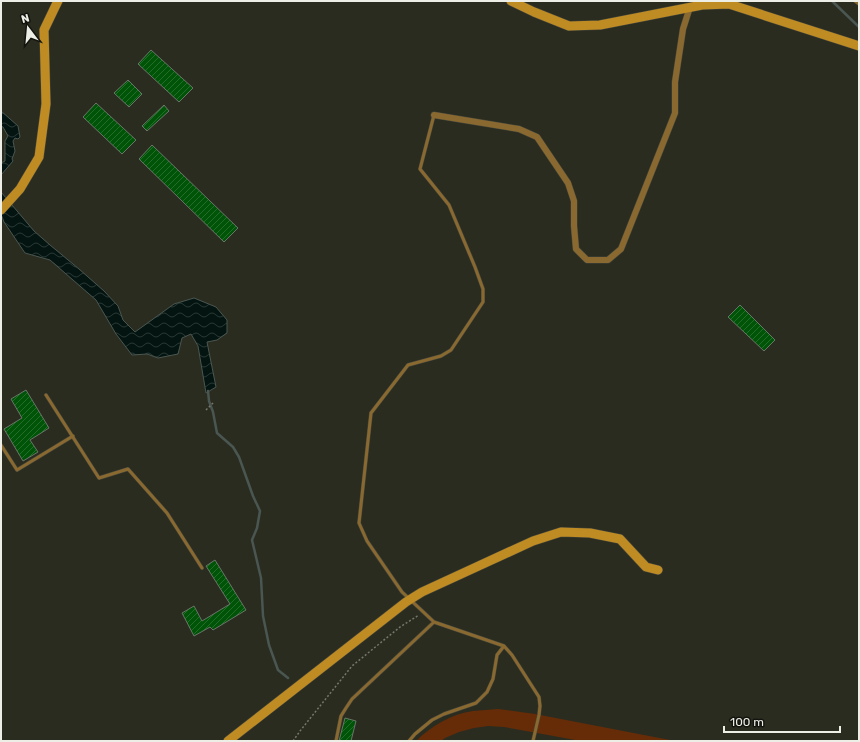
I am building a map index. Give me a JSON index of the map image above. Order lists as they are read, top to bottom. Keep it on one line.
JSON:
{"scale_bar":"100 m","north":"top"}
